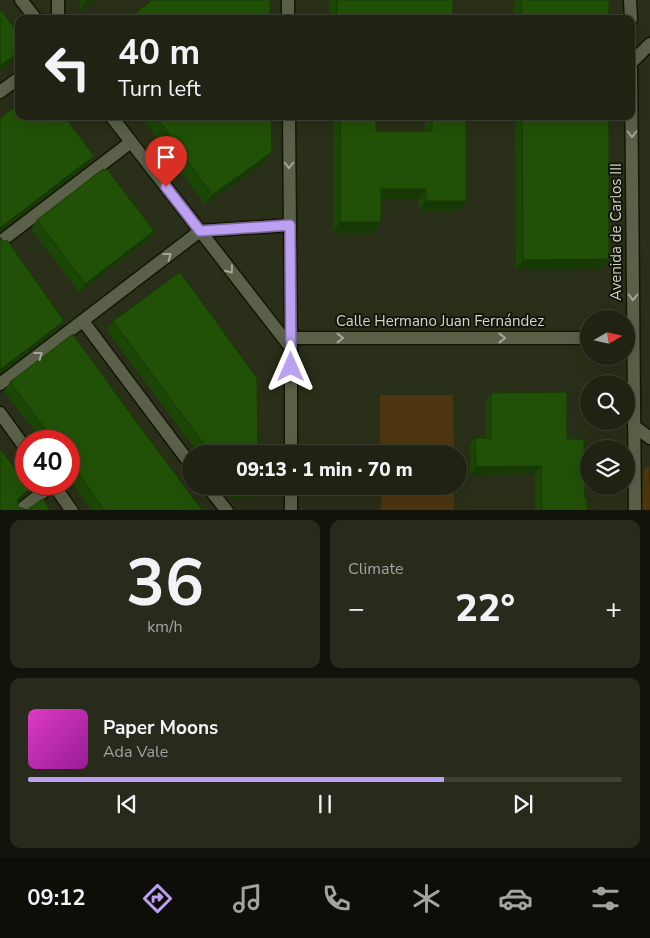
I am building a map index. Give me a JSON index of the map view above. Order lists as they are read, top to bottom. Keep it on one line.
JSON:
{"streets":{"street":["Avenida de Carlos III","Calle Hermano Juan Fernández"]},"one_way":["Avenida de Carlos III","Calle Hermano Juan Fernández"],"north":"right","page":{"turn":["40 m","Turn left"],"limit":"40","trip":"09:13 · 1 min · 70 m","tile":[["36","km/h"],"Climate"],"heat":["−","22°","+"],"song":["Paper Moons","Ada Vale"],"tabs":"09:12"}}
